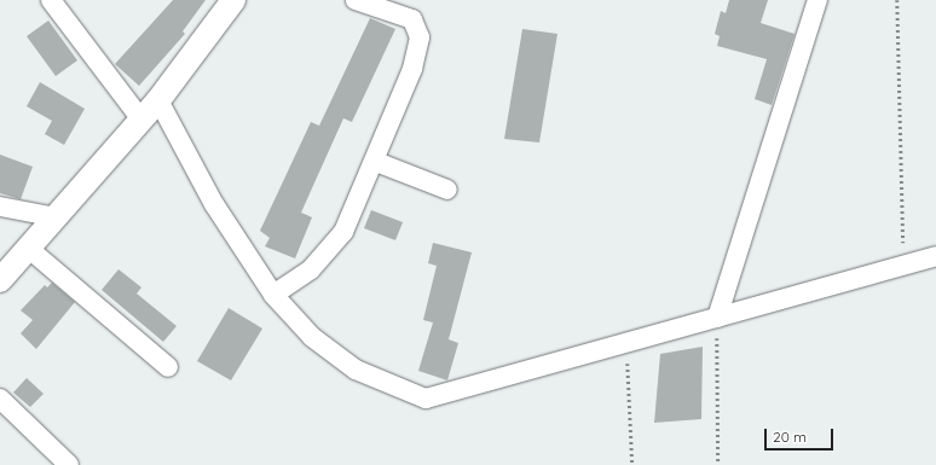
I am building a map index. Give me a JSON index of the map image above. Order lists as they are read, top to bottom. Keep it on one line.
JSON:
{"scale_bar":"20 m"}
